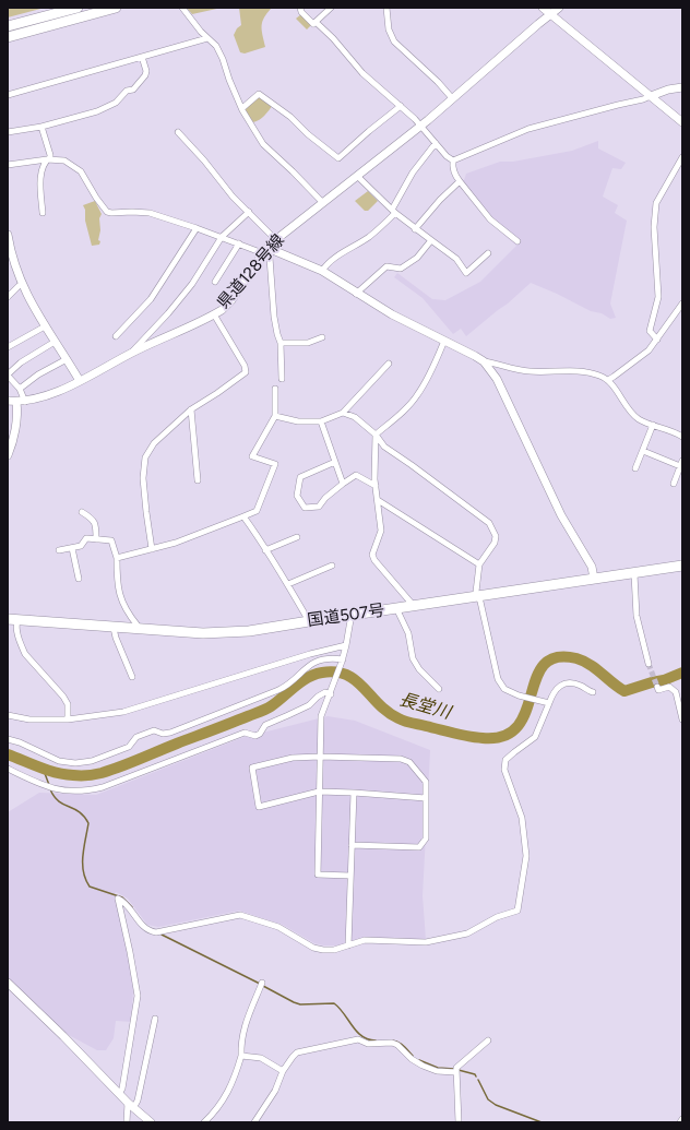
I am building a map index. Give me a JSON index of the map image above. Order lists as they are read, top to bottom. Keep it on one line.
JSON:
{"streets":{"highway":["国道507号"],"street":["県道128号線"]},"water":["長堂川"]}
